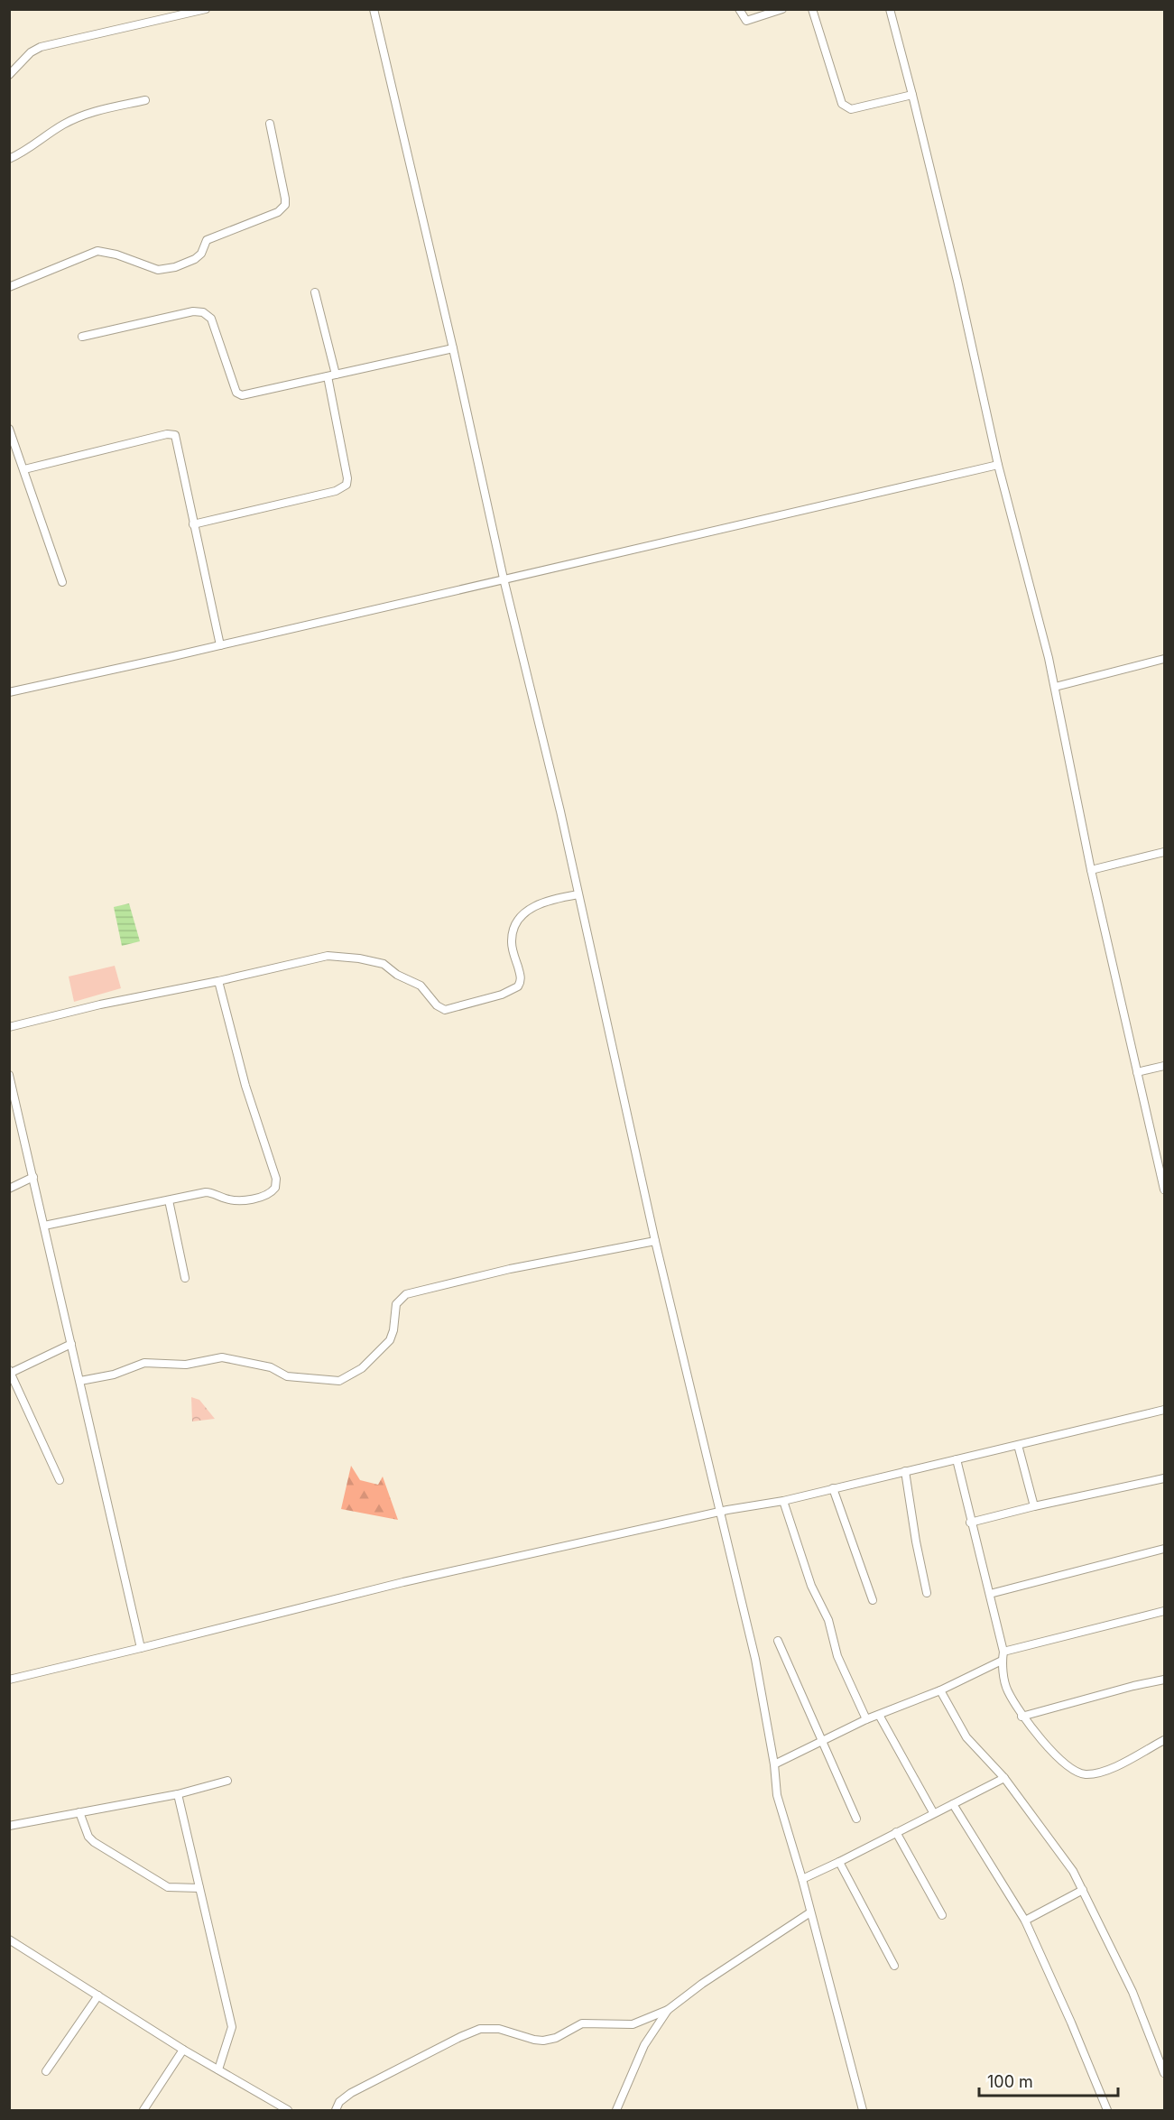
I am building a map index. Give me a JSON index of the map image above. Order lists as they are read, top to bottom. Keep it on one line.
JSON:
{"scale_bar":"100 m"}
